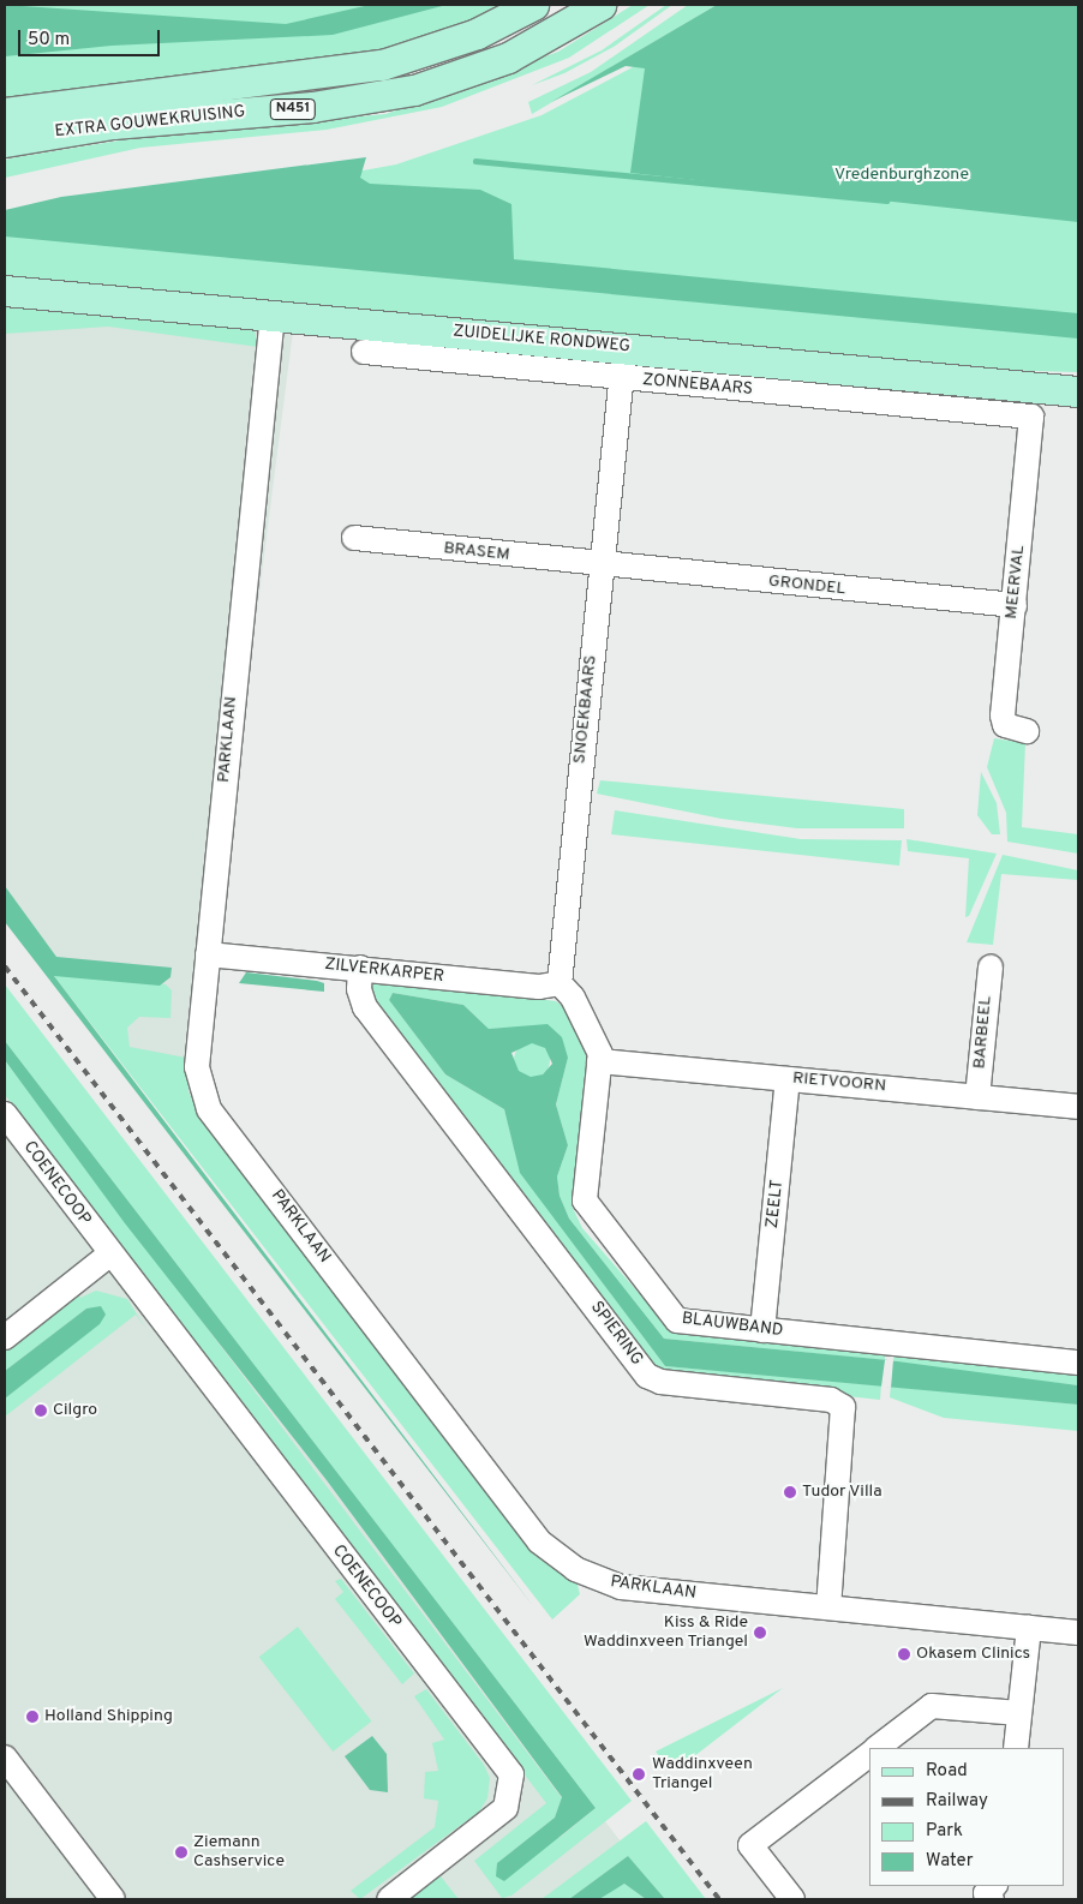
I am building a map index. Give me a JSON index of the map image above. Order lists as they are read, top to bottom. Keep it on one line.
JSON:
{"streets":{"main road":["N451","EXTRA GOUWEKRUISING","ZUIDELIJKE RONDWEG"],"street":["ZONNEBAARS","BRASEM","MEERVAL","GRONDEL","SNOEKBAARS","PARKLAAN","ZILVERKARPER","BARBEEL","RIETVOORN","COENECOOP","ZEELT","BLAUWBAND","SPIERING"]},"crossings":[["ZUIDELIJKE RONDWEG","SNOEKBAARS"],["ZUIDELIJKE RONDWEG","PARKLAAN"],["ZONNEBAARS","MEERVAL"],["ZONNEBAARS","SNOEKBAARS"],["BRASEM","GRONDEL"],["BRASEM","SNOEKBAARS"],["MEERVAL","GRONDEL"],["GRONDEL","SNOEKBAARS"],["SNOEKBAARS","ZILVERKARPER"],["PARKLAAN","ZILVERKARPER"],["PARKLAAN","SPIERING"],["ZILVERKARPER","SPIERING"],["BARBEEL","RIETVOORN"],["RIETVOORN","ZEELT"],["RIETVOORN","BLAUWBAND"],["ZEELT","BLAUWBAND"]],"parks":["Vredenburghzone"],"places":["Cilgro","Tudor Villa","Kiss & Ride Waddinxveen Triangel","Okasem Clinics","Holland Shipping","Waddinxveen Triangel","Ziemann Cashservice"],"legend":["Road","Railway","Park","Water"],"scale_bar":"50 m"}
